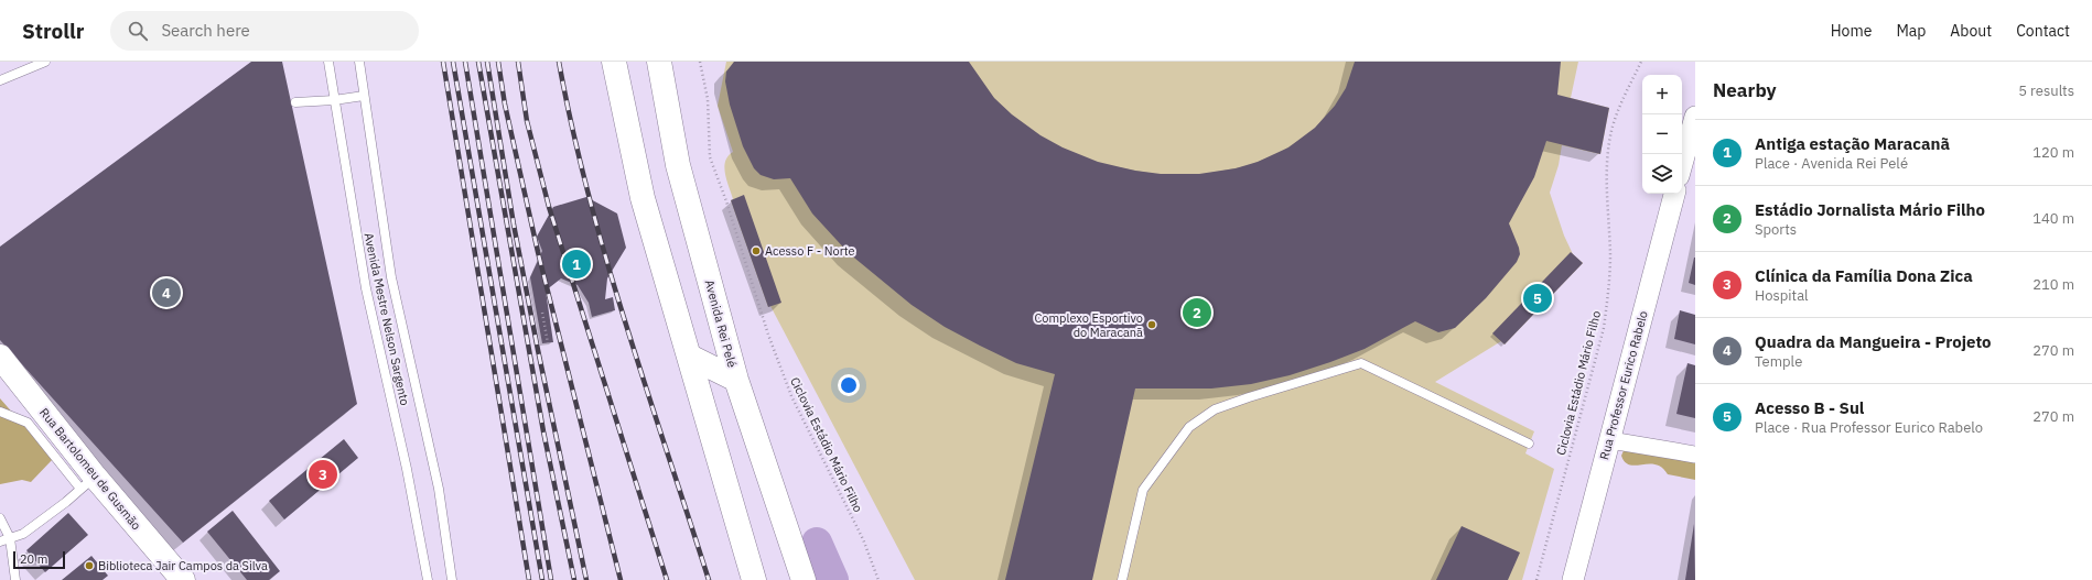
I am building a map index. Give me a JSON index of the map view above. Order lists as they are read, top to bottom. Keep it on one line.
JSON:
{"streets":{"main road":["Avenida Rei Pelé","Rua Bartolomeu de Gusmão"],"street":["Rua Professor Eurico Rabelo"],"lane":["Avenida Mestre Nelson Sargento"],"path":["Ciclovia Estádio Mário Filho"]},"places":["Acesso F - Norte","Complexo Esportivo do Maracanã","Biblioteca Jair Campos da Silva"],"scale_bar":"20 m","page":{"header":"Strollr","search":"Search here","nav":["Home","Map","About","Contact"],"heading":["Nearby","5 results"],"map_buttons":["+","−"],"list":[{"mark":"1","name":"Antiga estação Maracanã","note":"Place · Avenida Rei Pelé","value":"120 m"},{"mark":"2","name":"Estádio Jornalista Mário Filho","note":"Sports","value":"140 m"},{"mark":"3","name":"Clínica da Família Dona Zica","note":"Hospital","value":"210 m"},{"mark":"4","name":"Quadra da Mangueira - Projeto","note":"Temple","value":"270 m"},{"mark":"5","name":"Acesso B - Sul","note":"Place · Rua Professor Eurico Rabelo","value":"270 m"}],"pins":["1","4","5","2","3"],"scale":"20 m"}}
